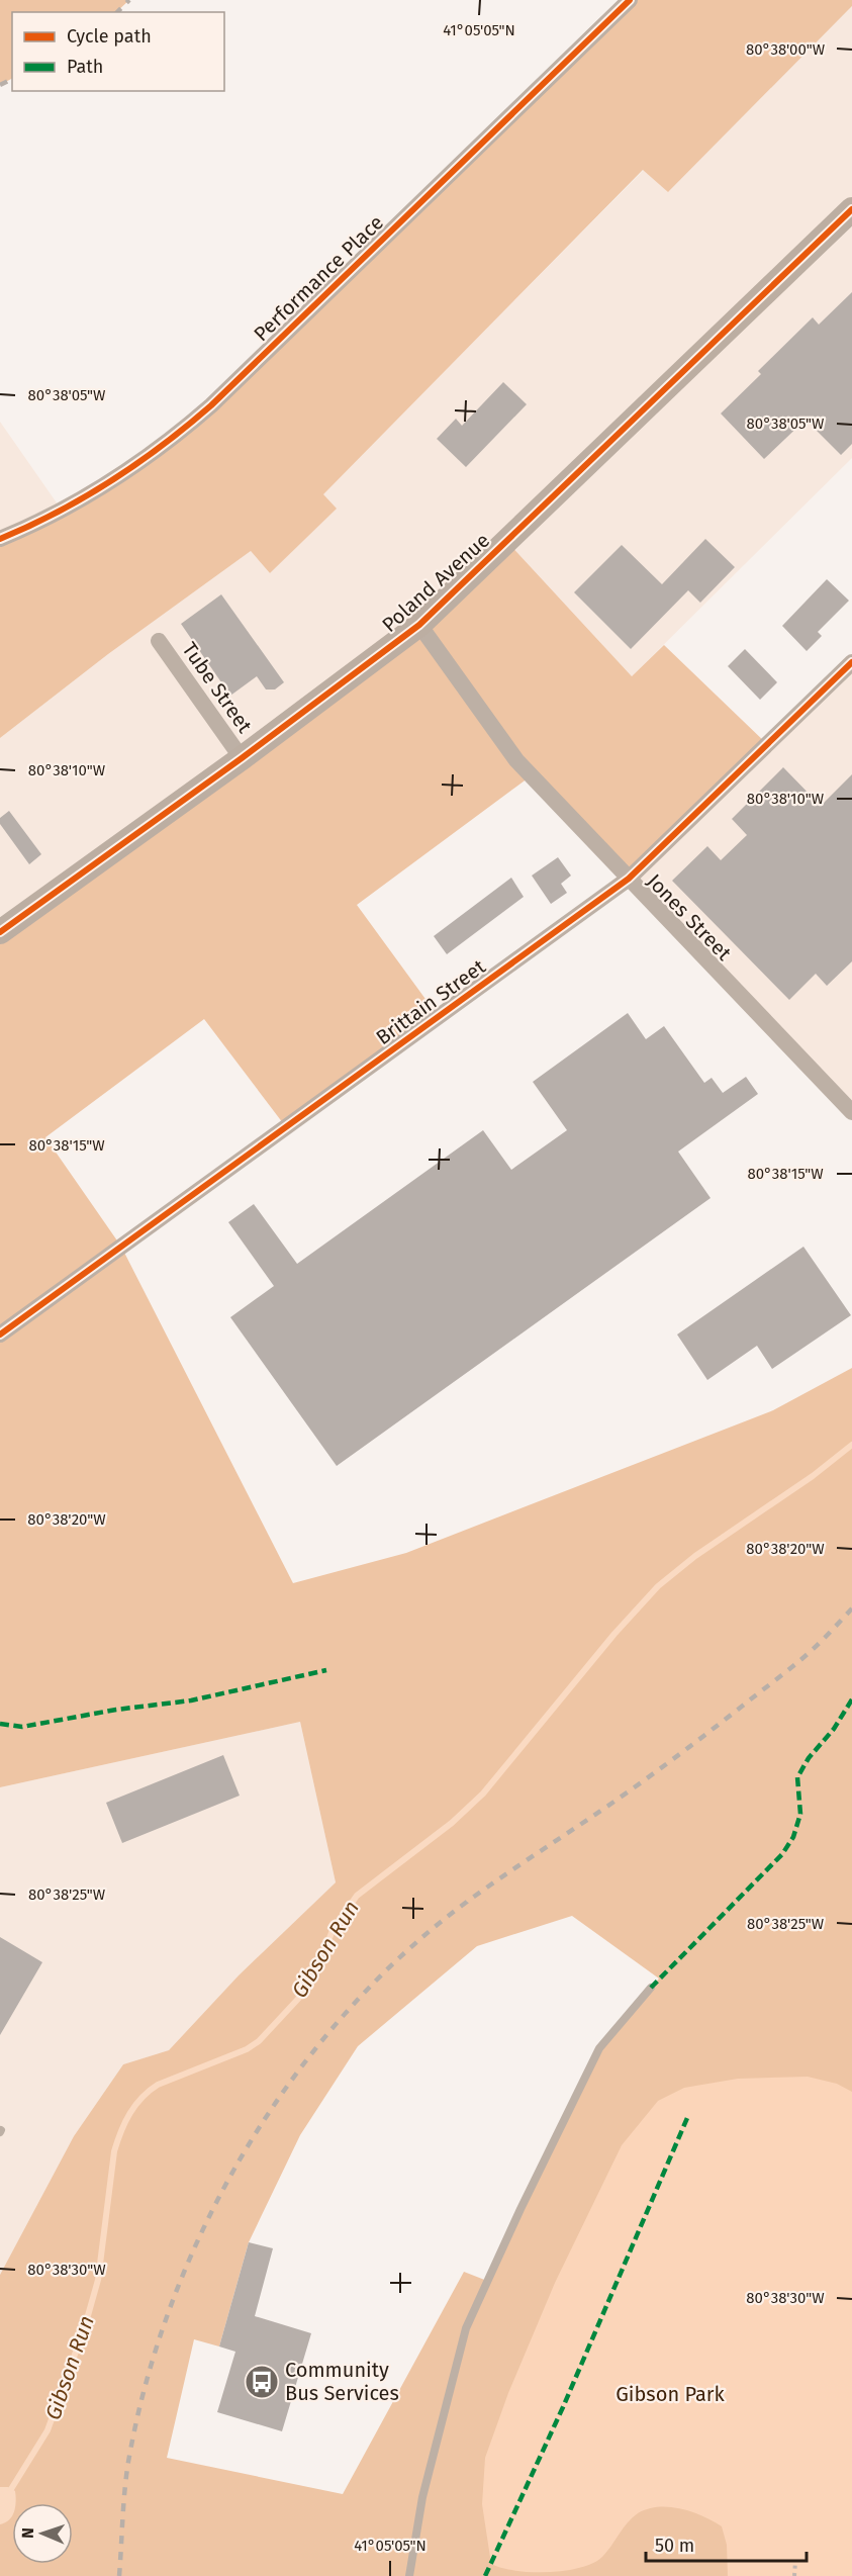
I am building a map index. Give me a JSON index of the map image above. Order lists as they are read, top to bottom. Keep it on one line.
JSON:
{"streets":{"main road":["Poland Avenue"],"street":["Performance Place","Tube Street","Jones Street","Brittain Street"]},"crossings":[["Poland Avenue","Tube Street"],["Poland Avenue","Jones Street"],["Jones Street","Brittain Street"]],"water":["Gibson Run"],"parks":["Gibson Park"],"places":{"bus stop":["Community Bus Services"]},"legend":["Cycle path","Path"],"scale_bar":"50 m","north":"left","coordinates":["41°05'05\"N","80°38'00\"W","80°38'05\"W","80°38'10\"W","80°38'15\"W","80°38'20\"W","80°38'25\"W","80°38'30\"W"]}
